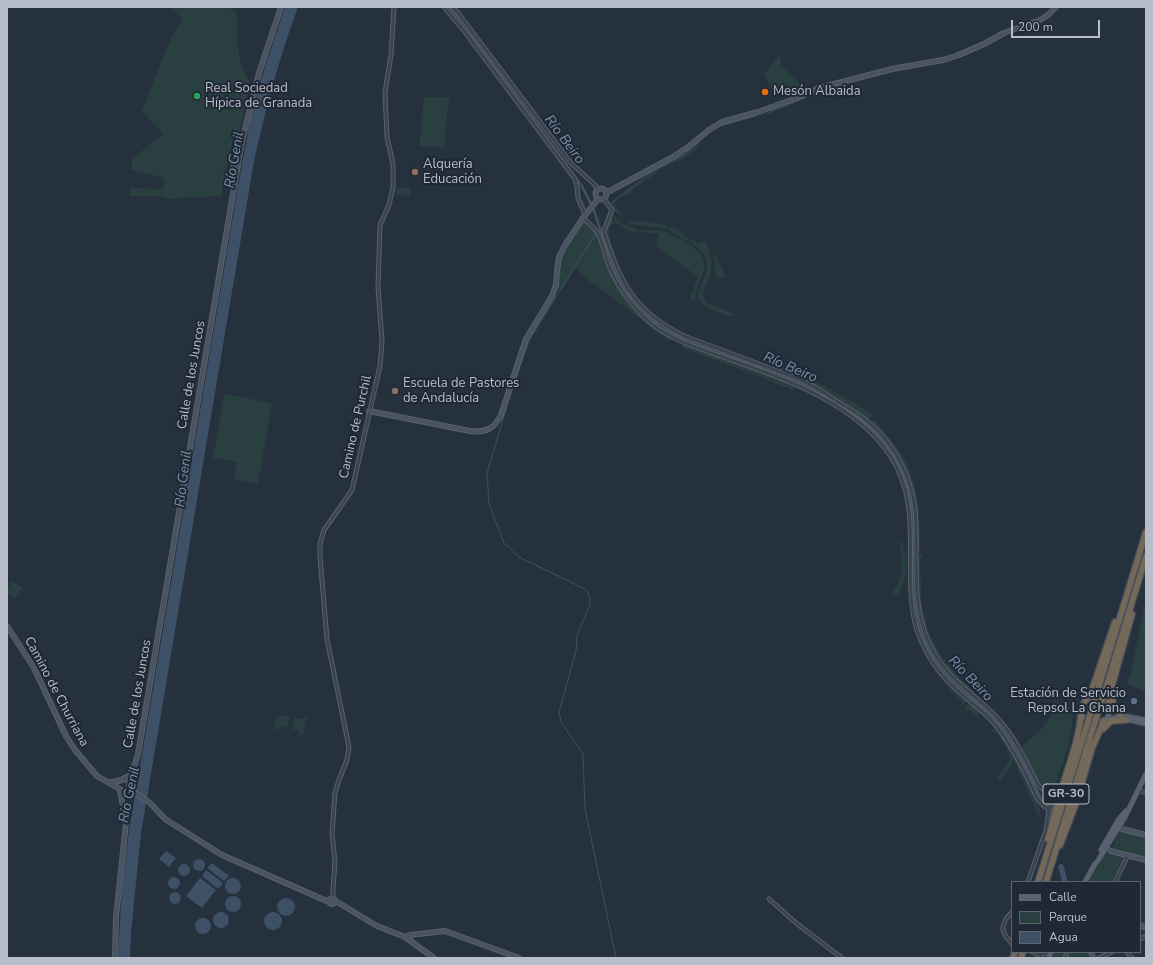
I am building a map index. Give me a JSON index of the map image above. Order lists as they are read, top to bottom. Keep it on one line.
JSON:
{"streets":{"highway":["GR-30"],"street":["Calle de los Juncos","Camino de Purchil","Camino de Churriana"]},"crossings":[["Calle de los Juncos","Camino de Churriana"],["Camino de Purchil","Camino de Churriana"]],"water":["Río Beiro","Río Genil"],"places":["Mesón Albaida","Real Sociedad Hípica de Granada","Alquería Educación","Escuela de Pastores de Andalucía","Estación de Servicio Repsol La Chana"],"legend":["Calle","Parque","Agua"],"scale_bar":"200 m"}
